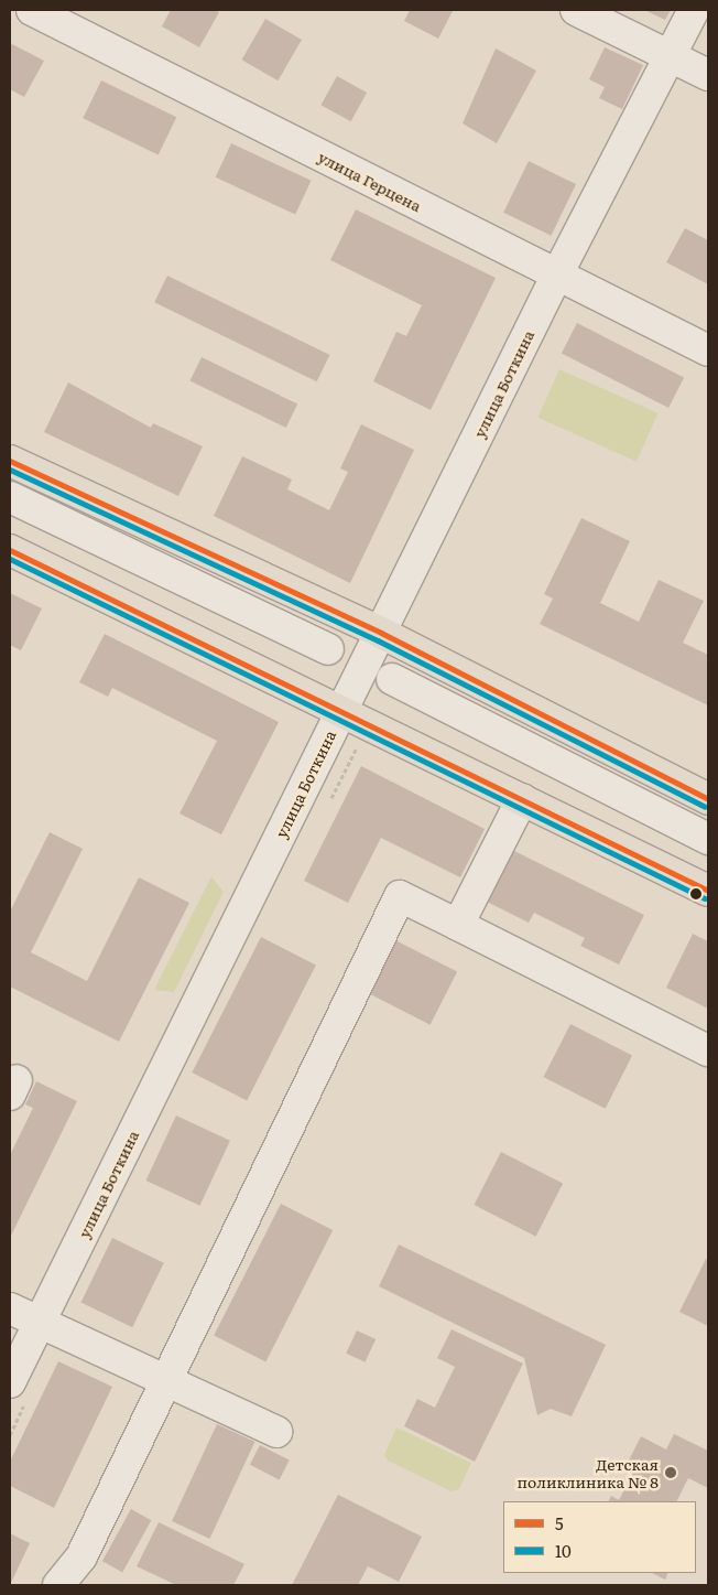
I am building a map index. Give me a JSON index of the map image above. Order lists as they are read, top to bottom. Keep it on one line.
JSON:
{"streets":{"street":["улица Герцена","улица Боткина"]},"crossings":[["улица Герцена","улица Боткина"]],"places":["Детская поликлиника № 8"],"lines":["transit line 5","transit line 10"],"legend":["5","10"]}
